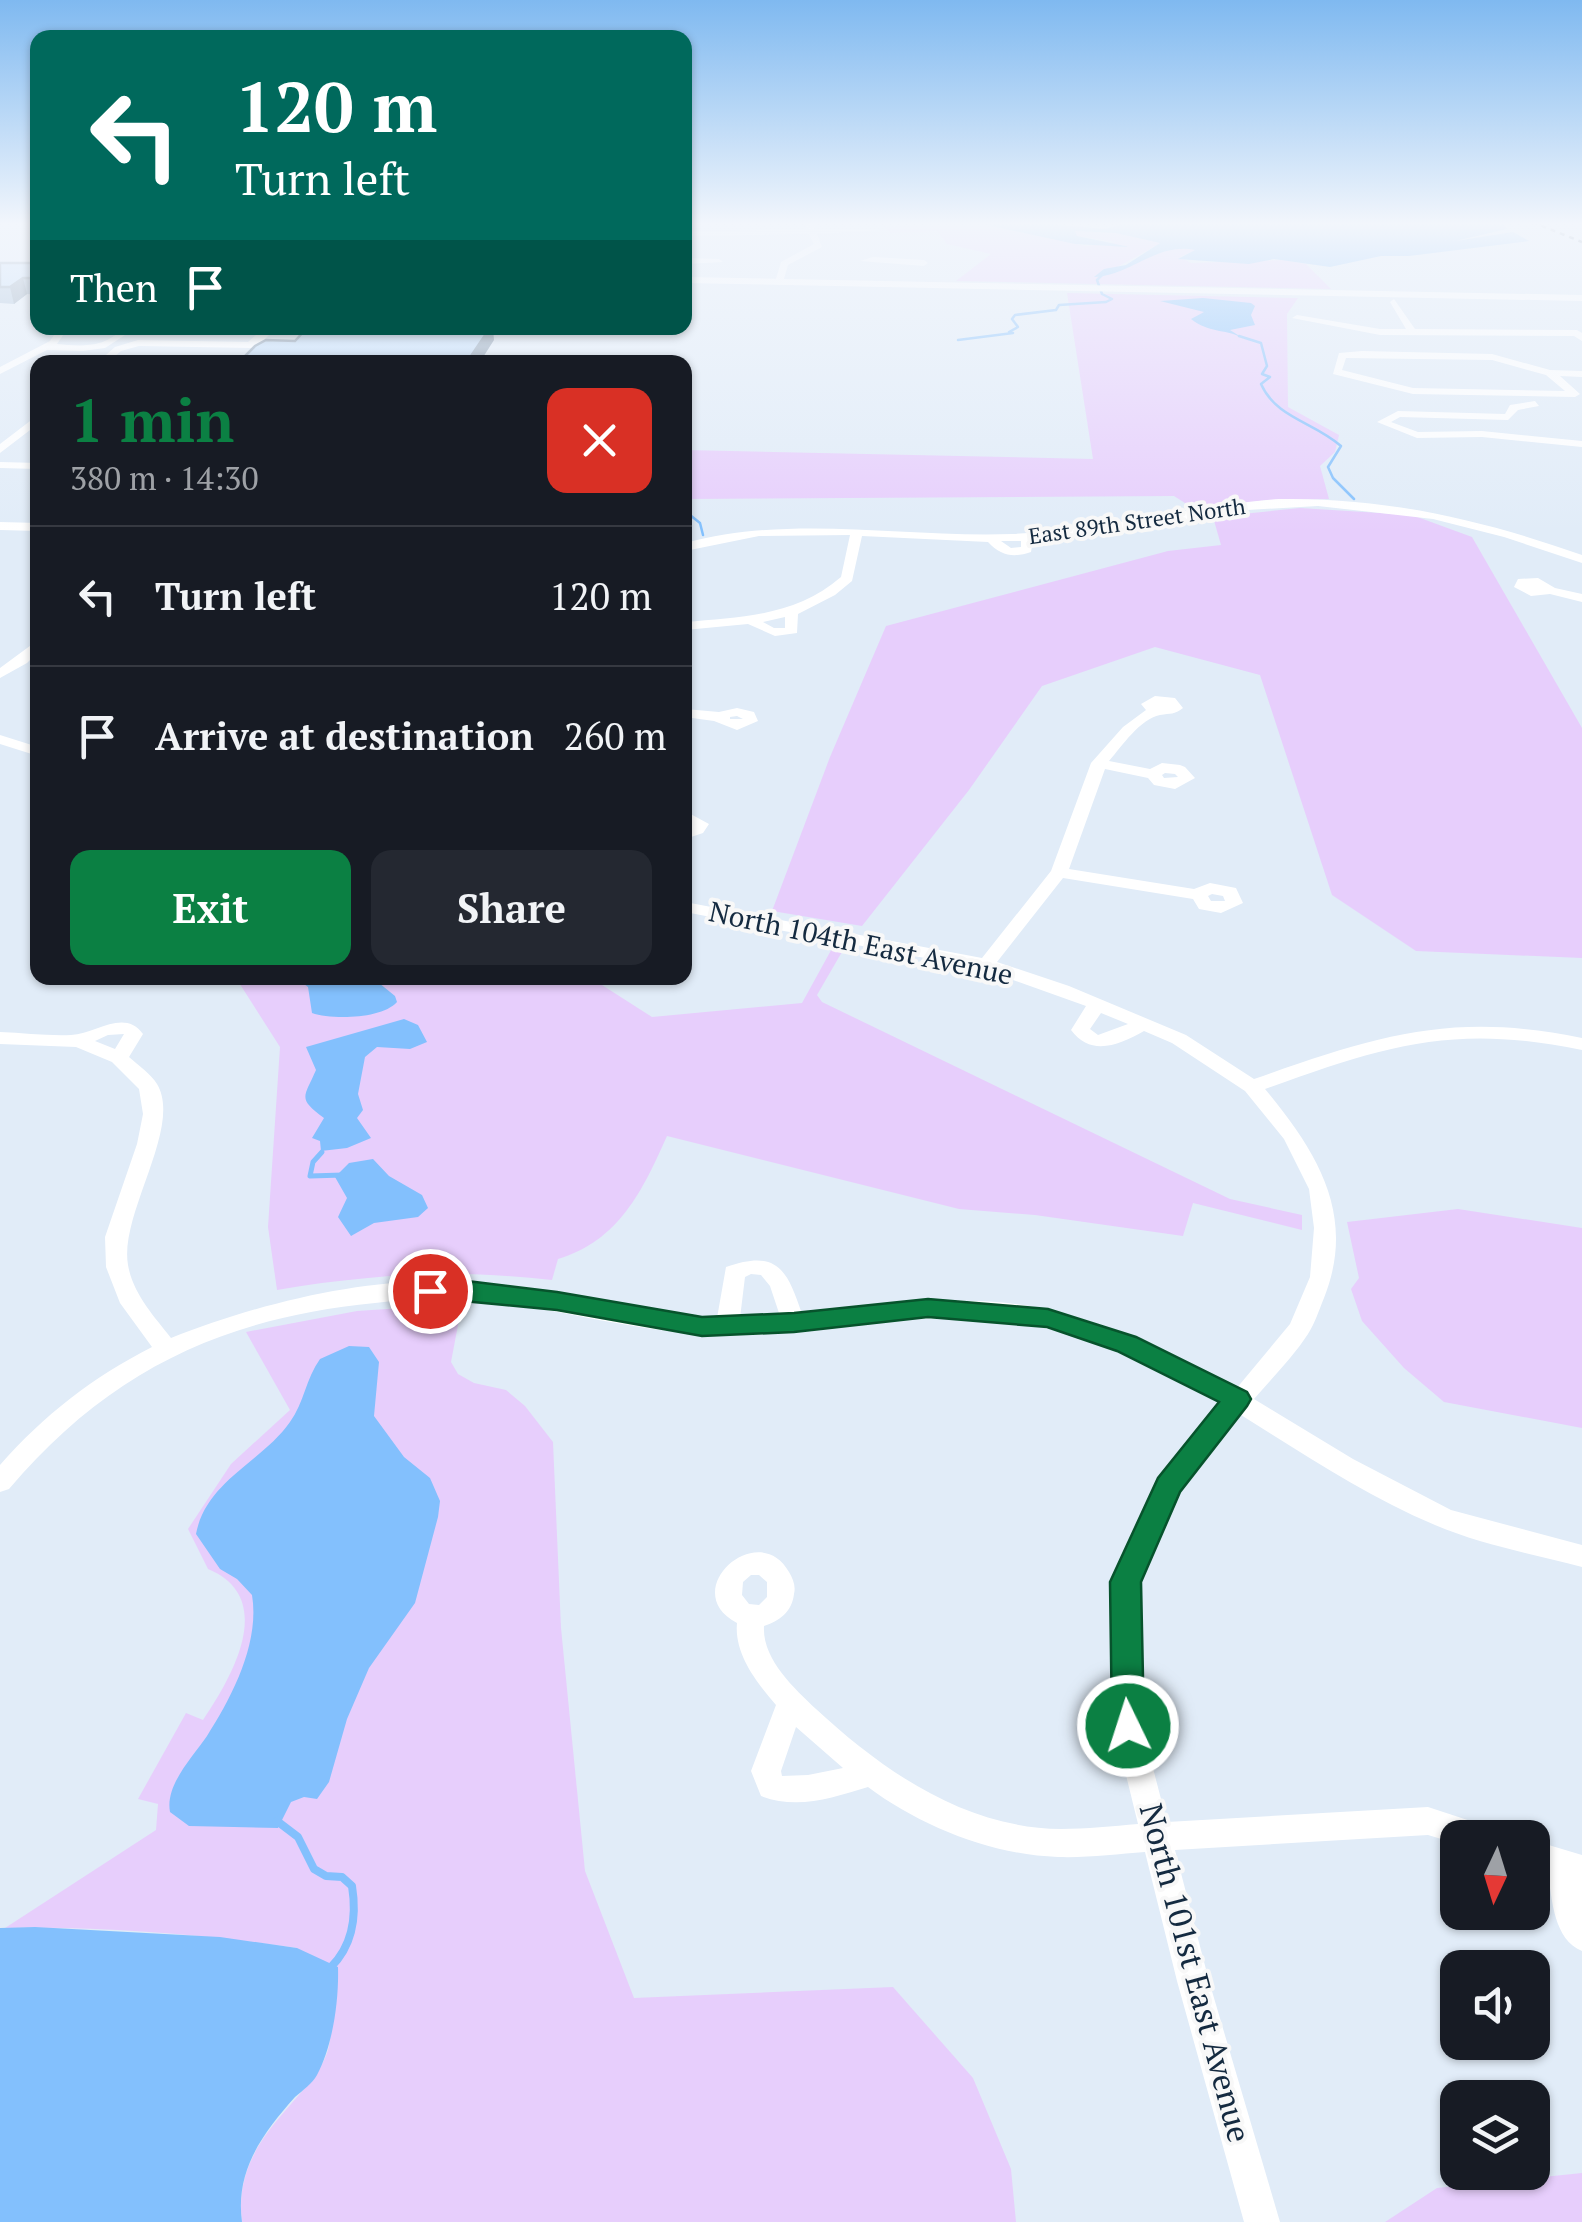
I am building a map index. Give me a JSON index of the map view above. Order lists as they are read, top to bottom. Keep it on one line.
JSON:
{"streets":{"street":["East 89th Street North","North 104th East Avenue","North 101st East Avenue"]},"crossings":[["North 104th East Avenue","North 101st East Avenue"]],"north":"bottom","page":{"turn":["120 m","Turn left"],"then":"Then","heading":["1 min","380 m · 14:30"],"list":[{"name":"Turn left","value":"120 m"},{"name":"Arrive at destination","value":"260 m"}],"buttons":["Exit","Share"]}}
